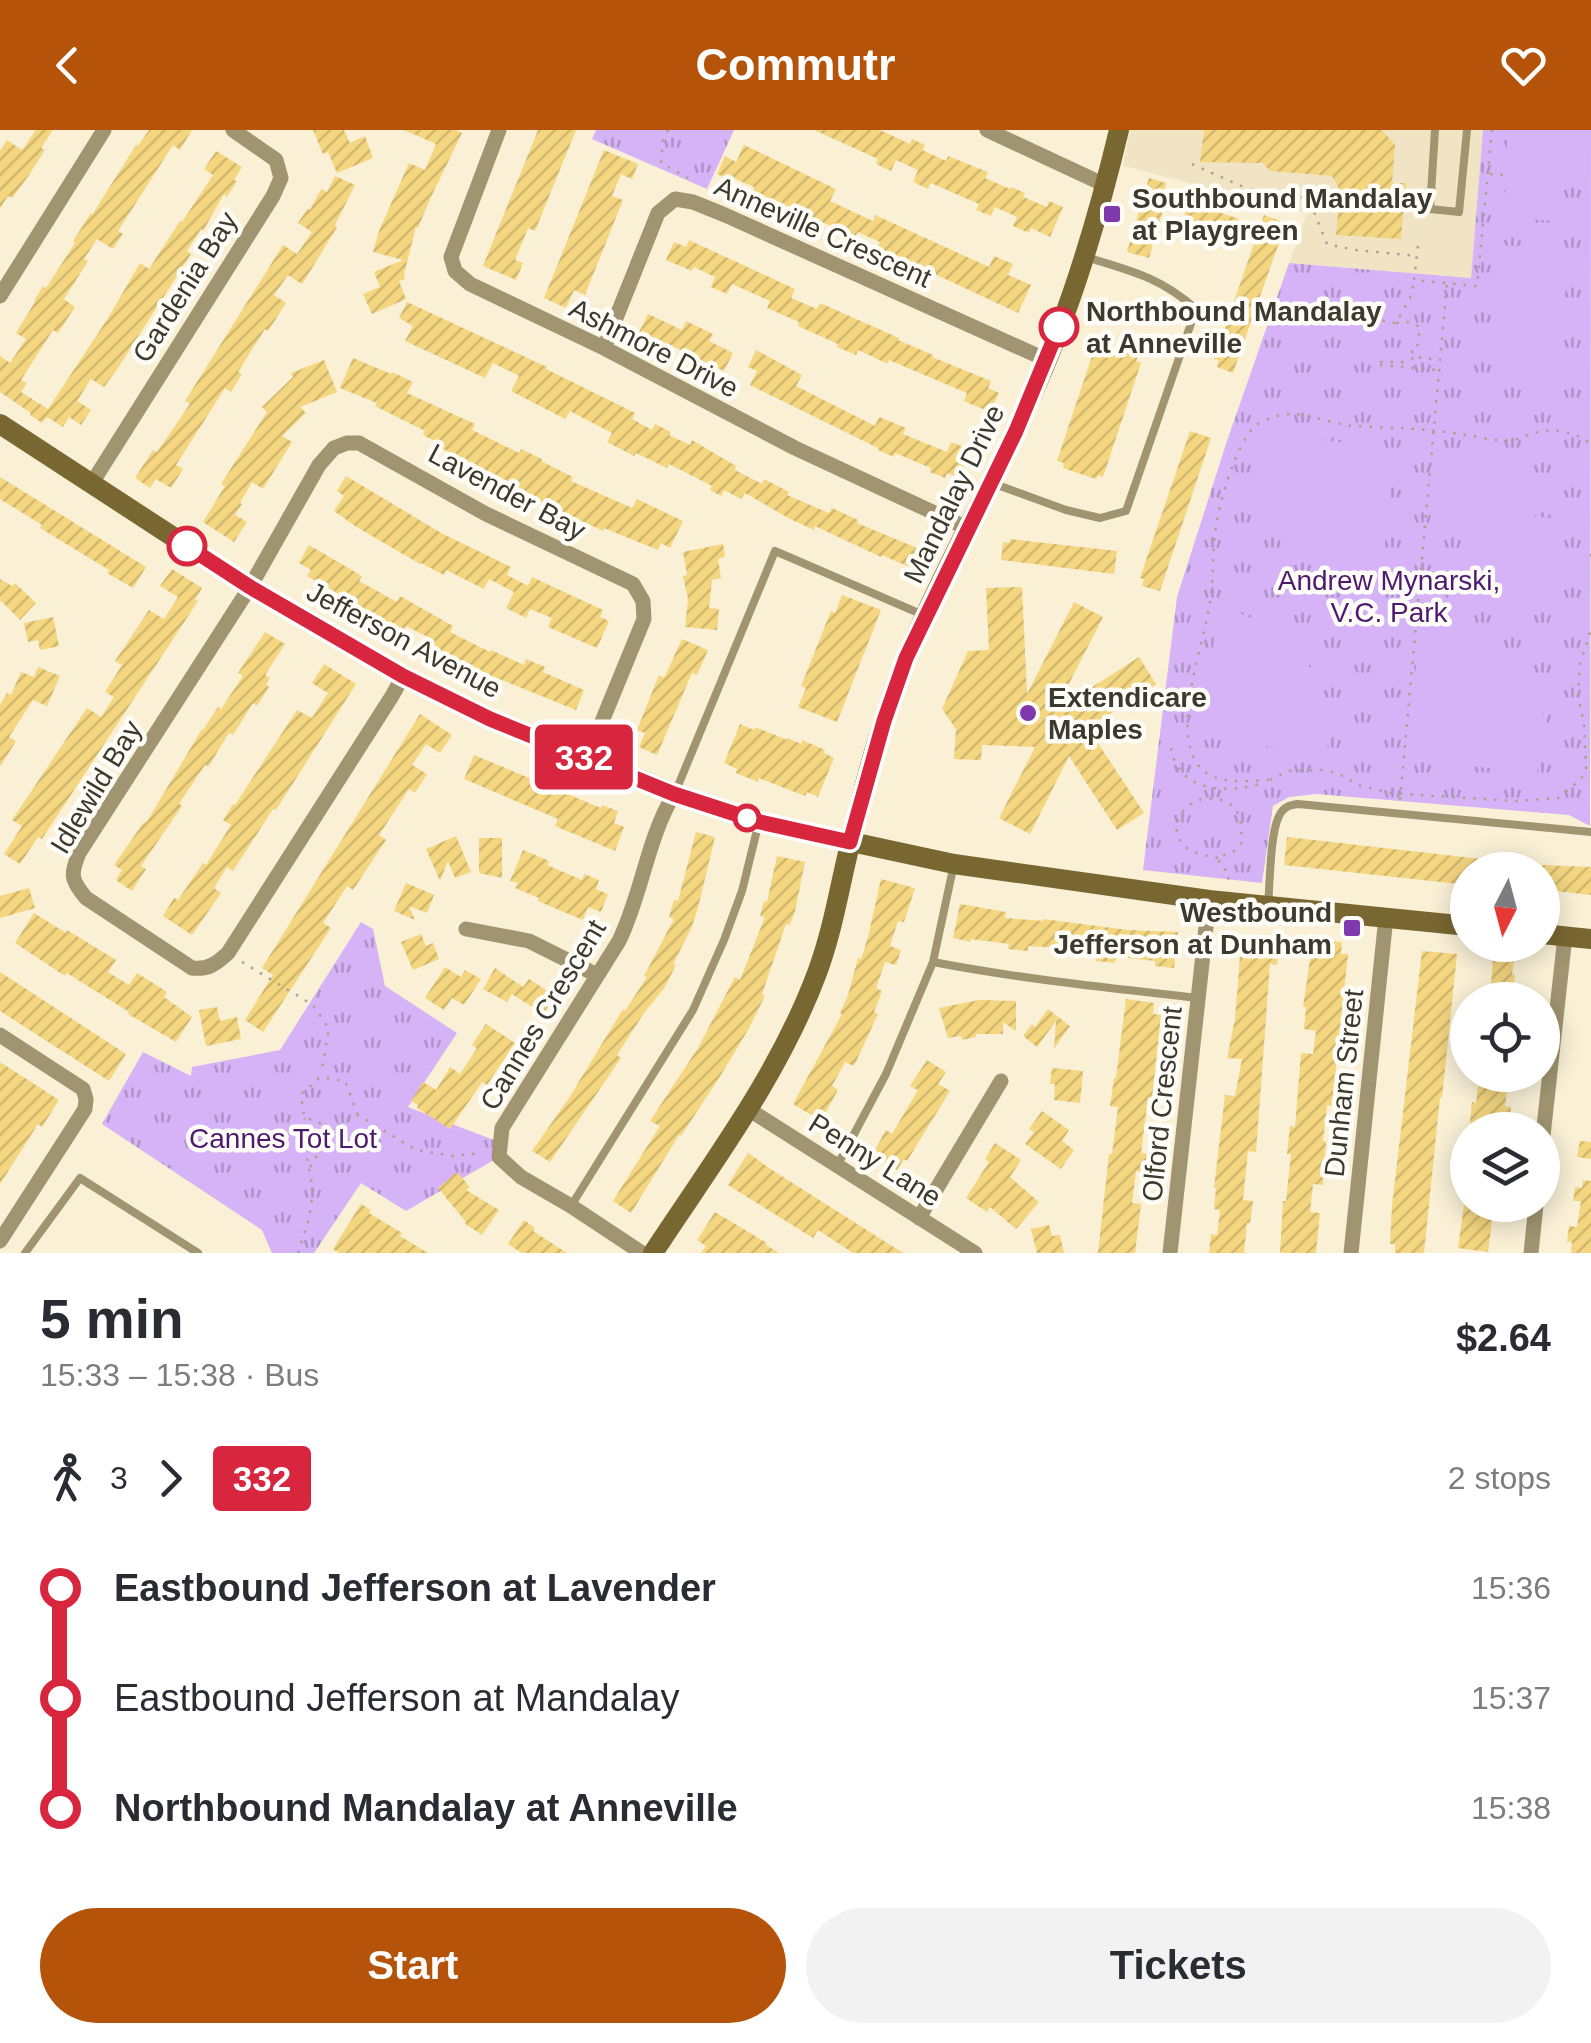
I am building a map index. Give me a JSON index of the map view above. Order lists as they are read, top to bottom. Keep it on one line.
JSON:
{"streets":{"street":["Anneville Crescent","Gardenia Bay","Ashmore Drive","Lavender Bay","Mandalay Drive","Jefferson Avenue","Idlewild Bay","Cannes Crescent","Dunham Street","Olford Crescent","Penny Lane"]},"crossings":[["Anneville Crescent","Ashmore Drive"],["Anneville Crescent","Mandalay Drive"],["Gardenia Bay","Jefferson Avenue"],["Ashmore Drive","Mandalay Drive"],["Lavender Bay","Jefferson Avenue"],["Lavender Bay","Idlewild Bay"],["Mandalay Drive","Jefferson Avenue"],["Mandalay Drive","Penny Lane"],["Jefferson Avenue","Idlewild Bay"],["Jefferson Avenue","Cannes Crescent"],["Jefferson Avenue","Dunham Street"],["Jefferson Avenue","Olford Crescent"]],"parks":["Andrew Mynarski, V.C. Park","Cannes Tot Lot"],"places":{"transit":["Southbound Mandalay at Playgreen","Westbound Jefferson at Dunham"],"other":["Northbound Mandalay at Anneville","Extendicare Maples"]},"lines":["bus line 332"],"north":"bottom","page":{"header":"Commutr","on_map":"332","heading":["5 min","15:33 – 15:38 · Bus","$2.64"],"legs":["3","332","2 stops"],"list":[{"name":"Eastbound Jefferson at Lavender","value":"15:36"},{"name":"Eastbound Jefferson at Mandalay","value":"15:37"},{"name":"Northbound Mandalay at Anneville","value":"15:38"}],"buttons":["Start","Tickets"]}}
